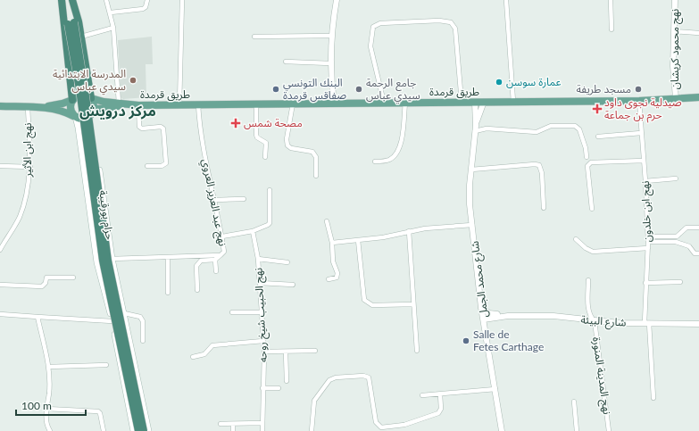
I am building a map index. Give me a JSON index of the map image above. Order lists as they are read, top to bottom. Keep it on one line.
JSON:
{"streets":{"highway":["حزام بورقيبة"],"main road":["طريق قرمدة"],"street":["نهج محمود كريشان","نهج ابن الأثير","نهج عبد العزيز العروي","نهج ابن خلدون","شارع محمد الجمل","نهج الحبيب شيخ روحه","شارع البيئة","نهج المدينة المنورة"]},"crossings":[["نهج محمود كريشان","طريق قرمدة"],["طريق قرمدة","نهج عبد العزيز العروي"],["طريق قرمدة","نهج ابن خلدون"],["طريق قرمدة","حزام بورقيبة"],["طريق قرمدة","شارع محمد الجمل"],["نهج عبد العزيز العروي","حزام بورقيبة"],["نهج ابن خلدون","شارع البيئة"],["شارع محمد الجمل","شارع البيئة"],["شارع البيئة","نهج المدينة المنورة"]],"districts":["مركز درويش"],"places":{"other":["المدرسة الابتدائية سيدي عباس","عمارة سوسن","البنك التونسي صفاقس قرمدة","جامع الرحمة سيدي عباس","مسجد طريفة","Salle de Fetes Carthage"],"health":["صيدلية نجوى داود حرم بن جماعة","مصحة شمس"]},"scale_bar":"100 m"}
